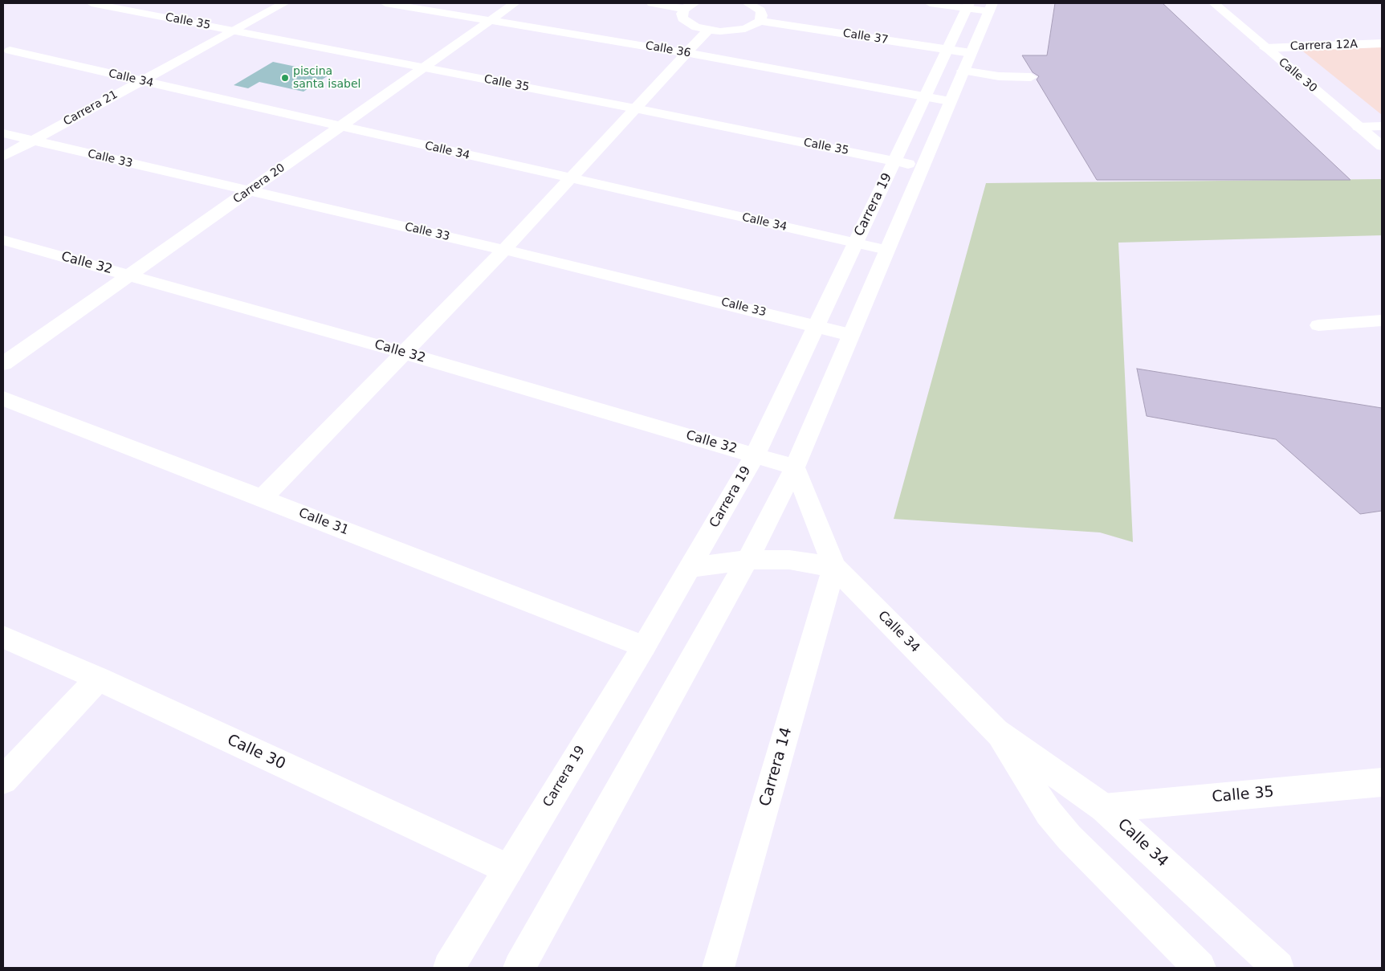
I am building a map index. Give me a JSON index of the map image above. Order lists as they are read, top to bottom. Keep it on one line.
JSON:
{"streets":{"street":["Calle 35","Calle 37","Carrera 12A","Calle 36","Calle 30","Calle 34","Carrera 21","Calle 33","Carrera 20","Carrera 19","Calle 32","Calle 31","Carrera 14"]},"crossings":[["Calle 35","Calle 34"],["Calle 35","Carrera 21"],["Calle 35","Carrera 20"],["Calle 35","Carrera 19"],["Calle 37","Carrera 19"],["Carrera 12A","Calle 30"],["Calle 36","Carrera 20"],["Calle 36","Carrera 19"],["Calle 30","Carrera 19"],["Calle 34","Carrera 21"],["Calle 34","Carrera 20"],["Calle 34","Carrera 19"],["Calle 34","Calle 32"],["Calle 34","Carrera 14"],["Carrera 21","Calle 33"],["Calle 33","Carrera 20"],["Calle 33","Carrera 19"],["Carrera 20","Calle 32"],["Carrera 19","Calle 32"],["Carrera 19","Calle 31"]],"places":["piscina santa isabel"]}
